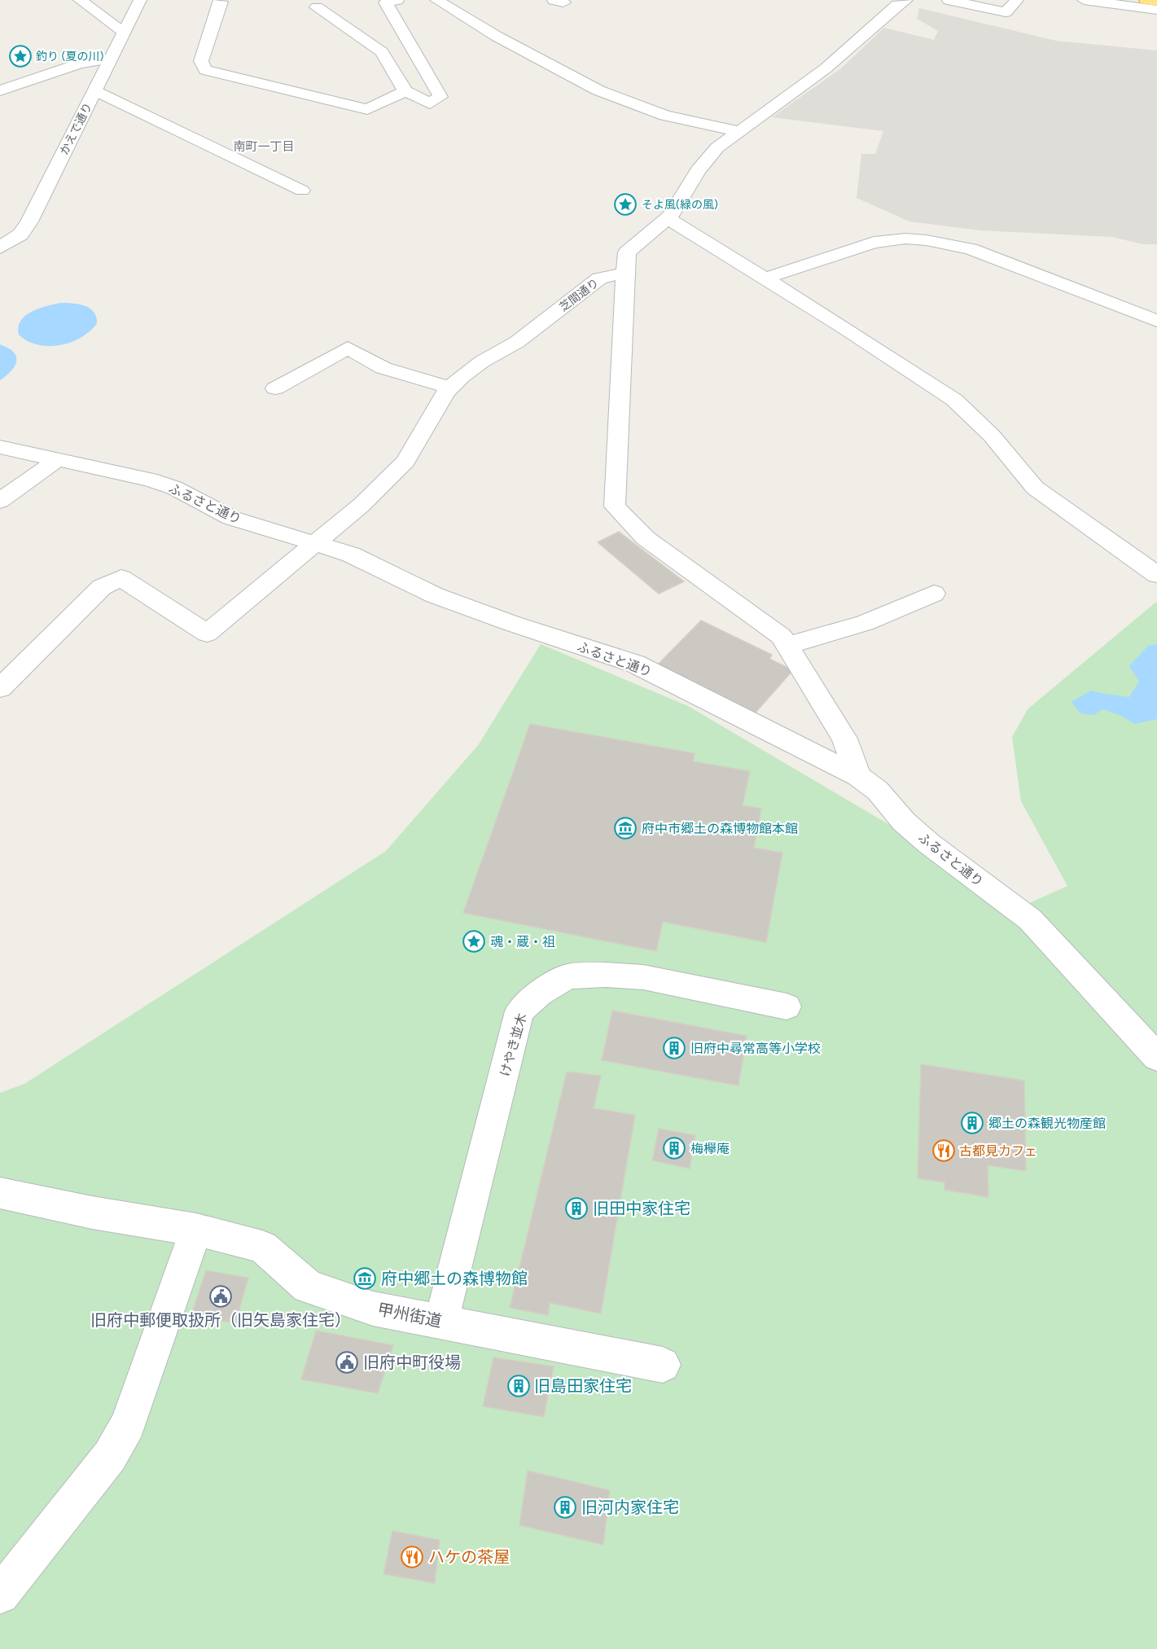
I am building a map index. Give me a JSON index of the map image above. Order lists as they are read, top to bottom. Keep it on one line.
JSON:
{"streets":{"street":["かえで通り","芝間通り","ふるさと通り","けやき並木","甲州街道"]},"crossings":[["芝間通り","ふるさと通り"],["けやき並木","甲州街道"]],"districts":["南町一丁目"],"places":{"place":["釣り (夏の川)","そよ風(緑の風)","魂・蔵・祖"],"museum":["府中市郷土の森博物館本館","府中郷土の森博物館"],"building":["旧府中尋常高等小学校","郷土の森観光物産館","梅欅庵","旧田中家住宅","旧島田家住宅","旧河内家住宅"],"restaurant":["古都見カフェ","ハケの茶屋"],"public building":["旧府中郵便取扱所（旧矢島家住宅）","旧府中町役場"]}}
